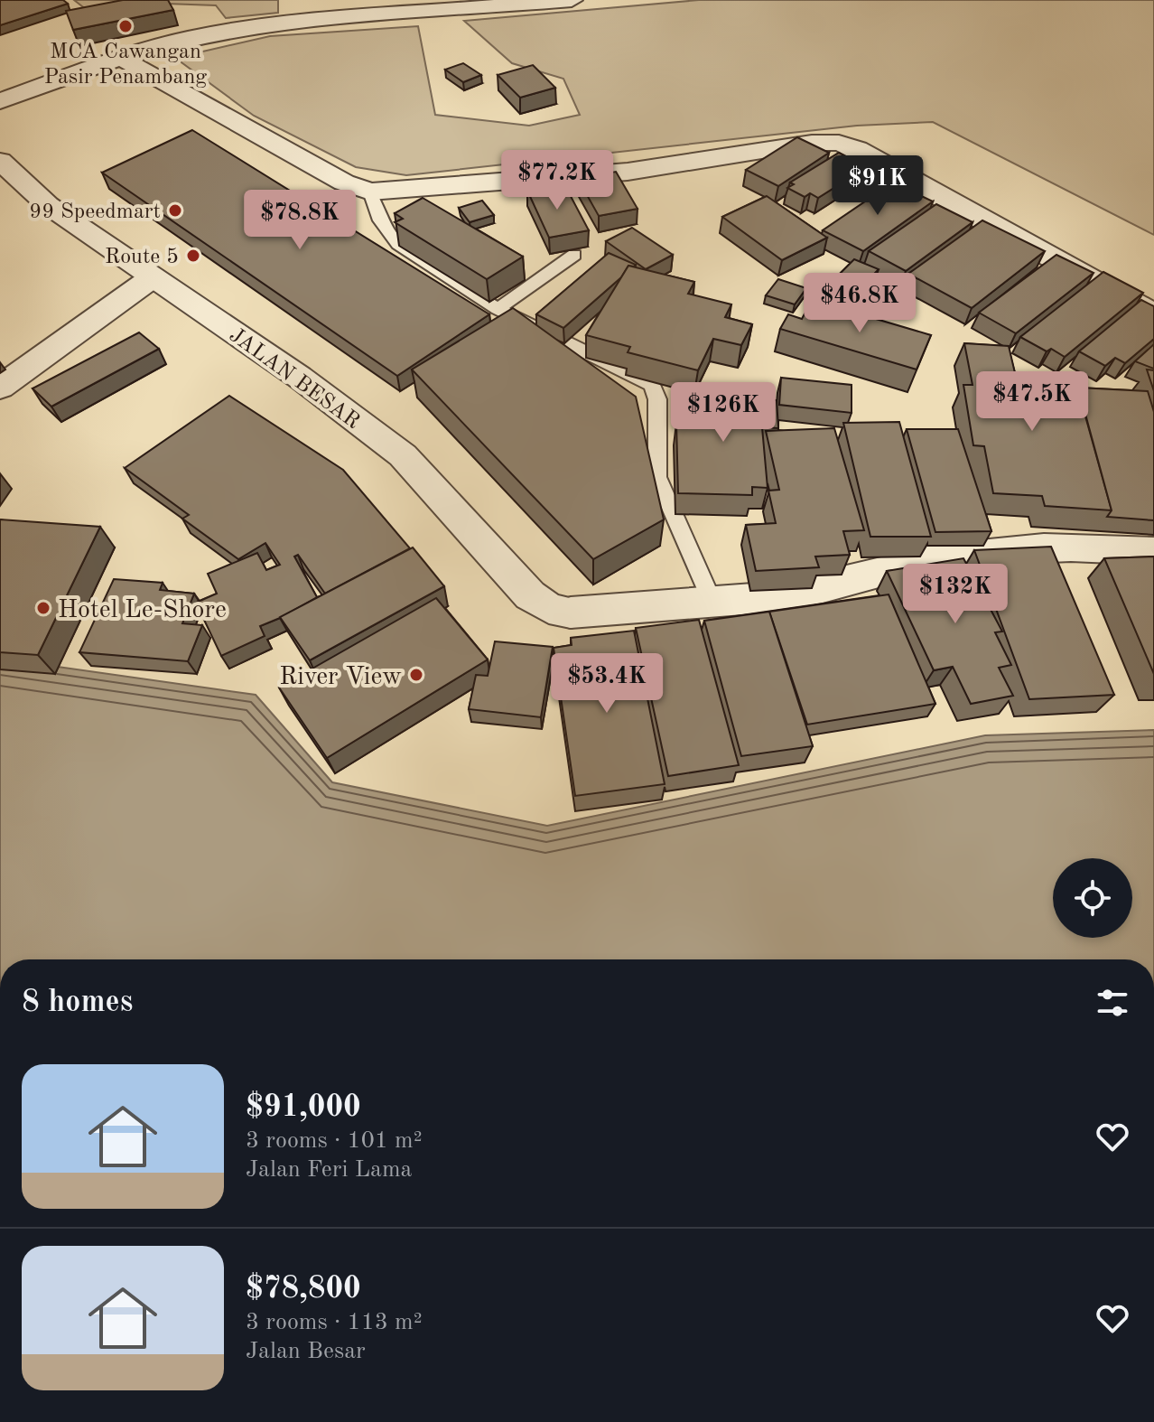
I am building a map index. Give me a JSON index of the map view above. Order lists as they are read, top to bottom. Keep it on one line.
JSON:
{"streets":{"street":["JALAN BESAR"]},"places":["MCA Cawangan Pasir Penambang","99 Speedmart","Route 5","Hotel Le-Shore","River View"],"page":{"price":["$77.2K","$91K","$78.8K","$46.8K","$47.5K","$126K","$132K","$53.4K"],"heading":"8 homes","list":[{"name":"$91,000","note":"3 rooms · 101 m² · Jalan Feri Lama"},{"name":"$78,800","note":"3 rooms · 113 m² · Jalan Besar"}]}}
